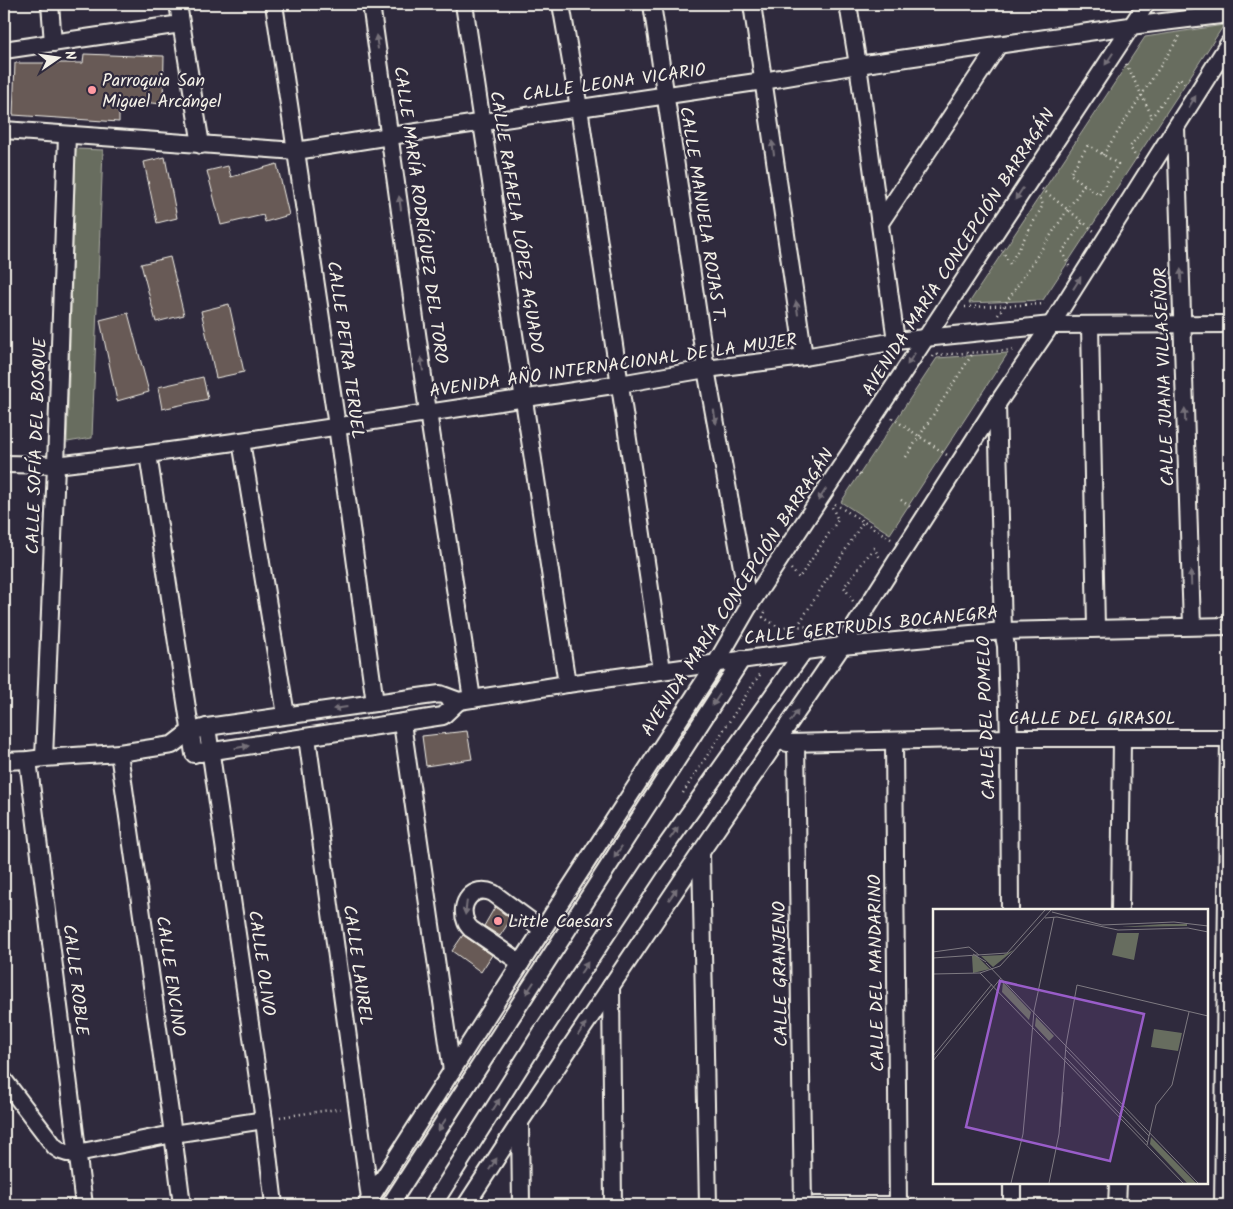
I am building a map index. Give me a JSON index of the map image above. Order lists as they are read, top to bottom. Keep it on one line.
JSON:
{"streets":{"street":["CALLE LEONA VICARIO","CALLE MANUELA ROJAS T.","CALLE MARÍA RODRÍGUEZ DEL TORO","CALLE RAFAELA LÓPEZ AGUADO","AVENIDA MARÍA CONCEPCIÓN BARRAGÁN","CALLE PETRA TERUEL","AVENIDA AÑO INTERNACIONAL DE LA MUJER","CALLE JUANA VILLASEÑOR","CALLE SOFÍA DEL BOSQUE","CALLE GERTRUDIS BOCANEGRA","CALLE DEL POMELO","CALLE DEL GIRASOL","CALLE OLIVO","CALLE LAUREL","CALLE DEL MANDARINO","CALLE GRANJENO","CALLE ENCINO","CALLE ROBLE"]},"crossings":[["CALLE LEONA VICARIO","CALLE MANUELA ROJAS T."],["CALLE LEONA VICARIO","CALLE MARÍA RODRÍGUEZ DEL TORO"],["CALLE LEONA VICARIO","CALLE RAFAELA LÓPEZ AGUADO"],["CALLE LEONA VICARIO","AVENIDA MARÍA CONCEPCIÓN BARRAGÁN"],["CALLE LEONA VICARIO","CALLE PETRA TERUEL"],["CALLE LEONA VICARIO","CALLE SOFÍA DEL BOSQUE"],["CALLE MANUELA ROJAS T.","AVENIDA MARÍA CONCEPCIÓN BARRAGÁN"],["CALLE MANUELA ROJAS T.","AVENIDA AÑO INTERNACIONAL DE LA MUJER"],["CALLE MARÍA RODRÍGUEZ DEL TORO","AVENIDA AÑO INTERNACIONAL DE LA MUJER"],["CALLE MARÍA RODRÍGUEZ DEL TORO","CALLE GERTRUDIS BOCANEGRA"],["CALLE RAFAELA LÓPEZ AGUADO","AVENIDA AÑO INTERNACIONAL DE LA MUJER"],["CALLE RAFAELA LÓPEZ AGUADO","CALLE GERTRUDIS BOCANEGRA"],["AVENIDA MARÍA CONCEPCIÓN BARRAGÁN","AVENIDA AÑO INTERNACIONAL DE LA MUJER"],["AVENIDA MARÍA CONCEPCIÓN BARRAGÁN","CALLE GERTRUDIS BOCANEGRA"],["AVENIDA MARÍA CONCEPCIÓN BARRAGÁN","CALLE LAUREL"],["CALLE PETRA TERUEL","AVENIDA AÑO INTERNACIONAL DE LA MUJER"],["CALLE PETRA TERUEL","CALLE GERTRUDIS BOCANEGRA"],["AVENIDA AÑO INTERNACIONAL DE LA MUJER","CALLE JUANA VILLASEÑOR"],["AVENIDA AÑO INTERNACIONAL DE LA MUJER","CALLE SOFÍA DEL BOSQUE"],["CALLE JUANA VILLASEÑOR","CALLE GERTRUDIS BOCANEGRA"],["CALLE SOFÍA DEL BOSQUE","CALLE GERTRUDIS BOCANEGRA"],["CALLE SOFÍA DEL BOSQUE","CALLE ROBLE"],["CALLE GERTRUDIS BOCANEGRA","CALLE DEL POMELO"],["CALLE GERTRUDIS BOCANEGRA","CALLE OLIVO"],["CALLE GERTRUDIS BOCANEGRA","CALLE ENCINO"],["CALLE GERTRUDIS BOCANEGRA","CALLE ROBLE"],["CALLE DEL POMELO","CALLE DEL GIRASOL"],["CALLE DEL GIRASOL","CALLE DEL MANDARINO"],["CALLE DEL GIRASOL","CALLE GRANJENO"]],"one_way":["CALLE MARÍA RODRÍGUEZ DEL TORO"],"places":["Parroquia San Miguel Arcángel","Little Caesars"],"north":"right"}
